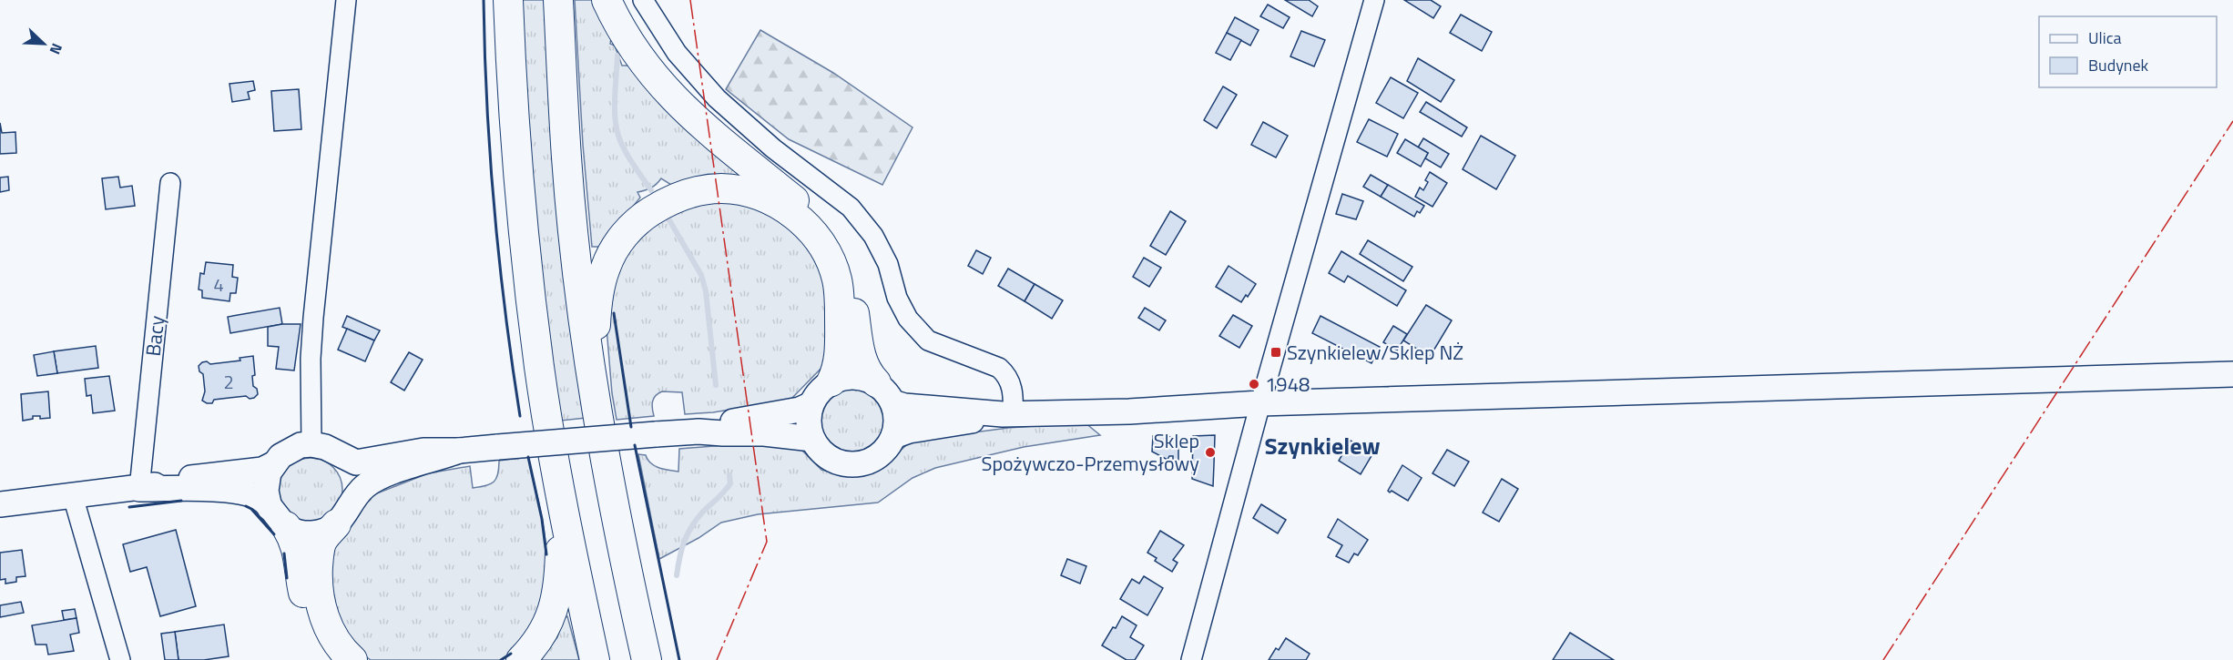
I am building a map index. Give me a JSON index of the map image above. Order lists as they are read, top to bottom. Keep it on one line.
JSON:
{"streets":{"street":["Bacy"]},"districts":["Szynkielew"],"places":{"transit":["Szynkielew/Sklep NŻ"],"other":["1948","Sklep Spożywczo-Przemysłowy"]},"house_numbers":["4","2"],"legend":["Ulica","Budynek"],"north":"bottom right"}
